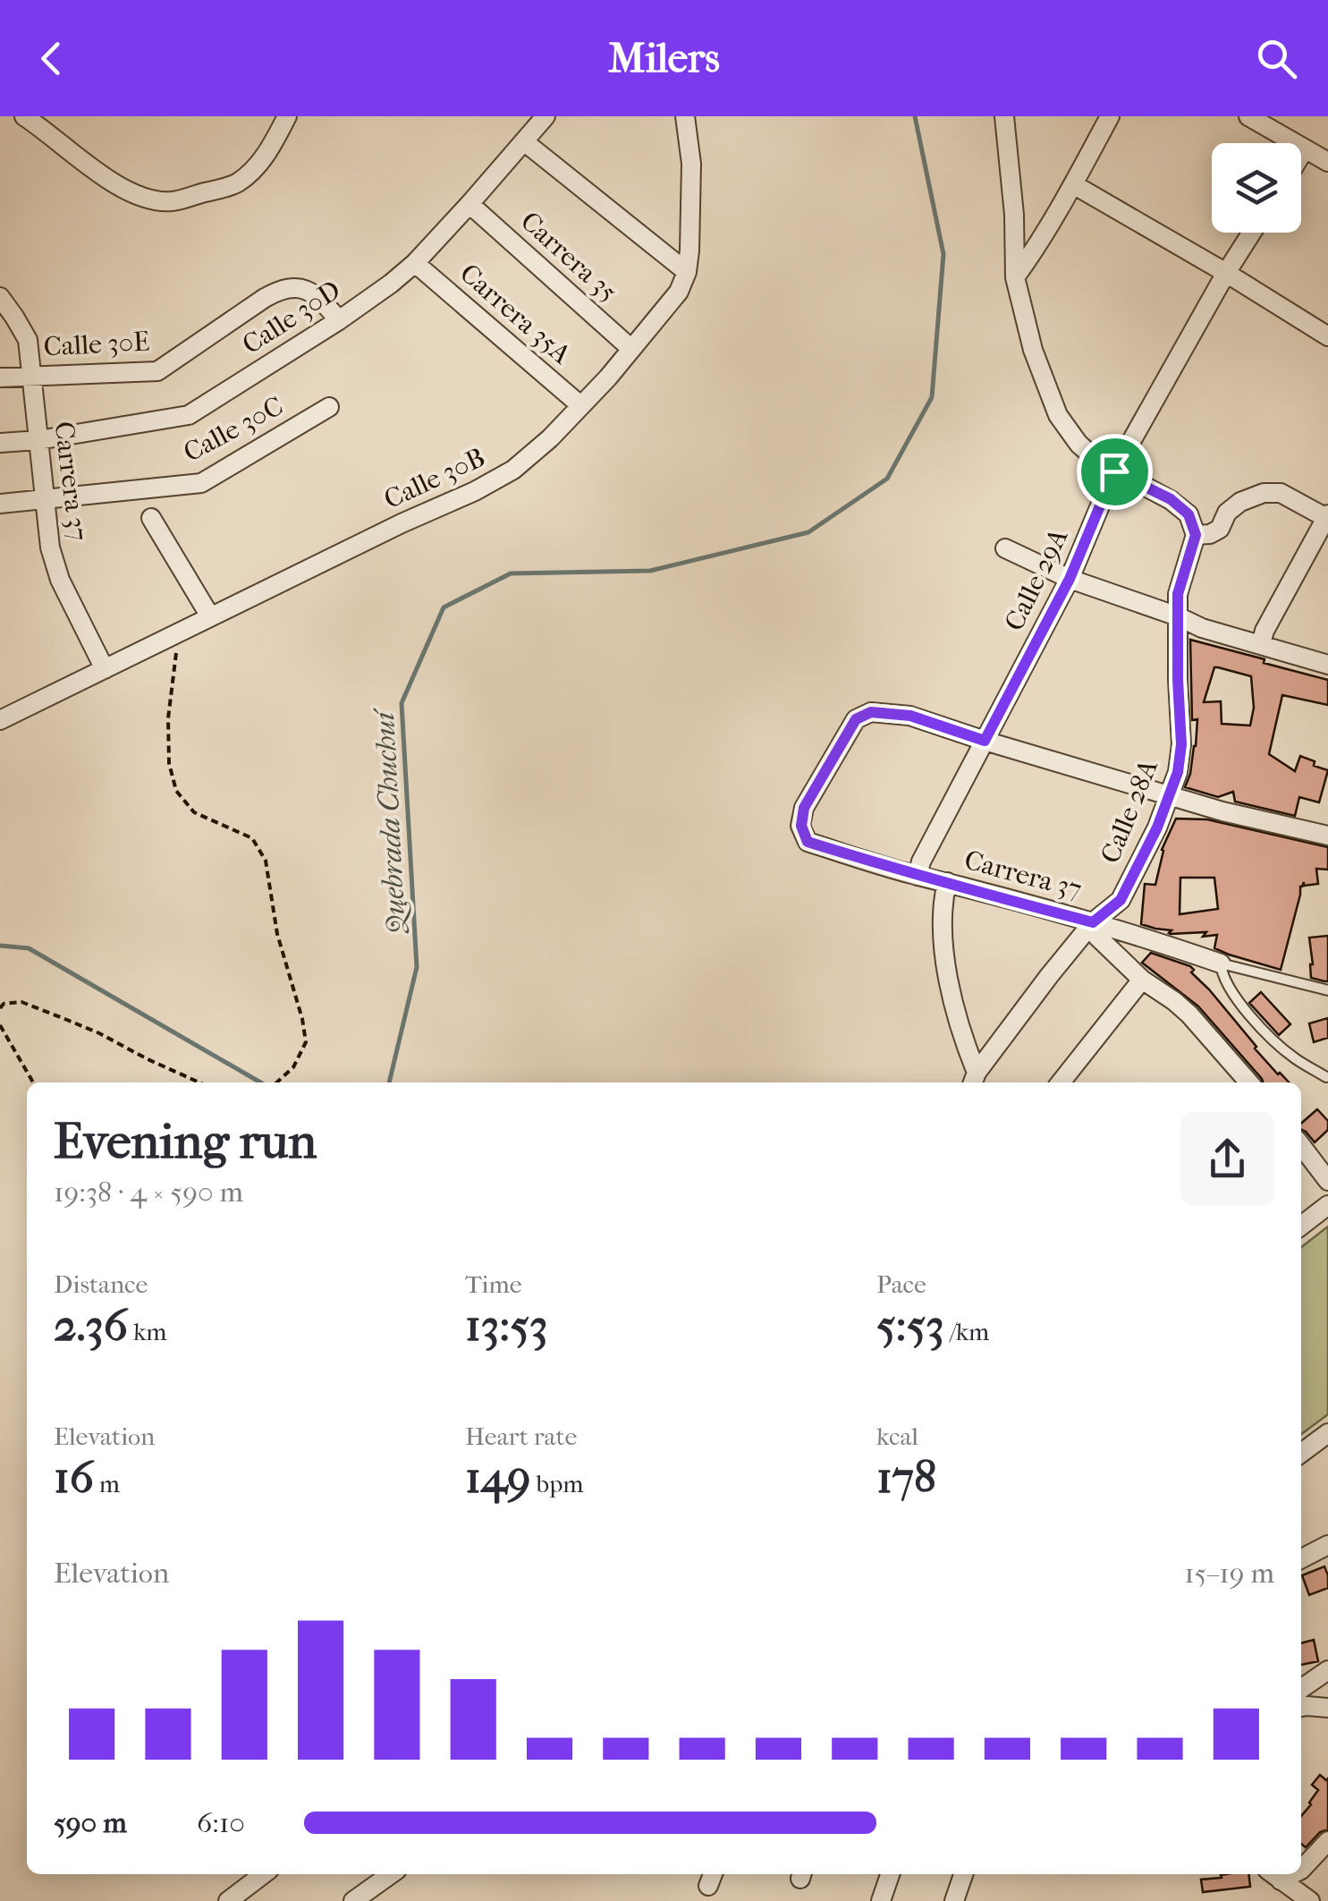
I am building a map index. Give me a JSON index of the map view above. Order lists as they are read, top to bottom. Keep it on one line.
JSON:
{"streets":{"street":["Carrera 35","Carrera 35A","Calle 30D","Calle 30E","Calle 30C","Calle 30B","Carrera 37","Calle 29A","Calle 28A"]},"crossings":[["Carrera 35","Calle 30D"],["Carrera 35","Calle 30B"],["Carrera 35A","Calle 30D"],["Carrera 35A","Calle 30B"],["Calle 30D","Calle 30E"],["Calle 30D","Carrera 37"],["Calle 30E","Carrera 37"],["Calle 30C","Carrera 37"],["Calle 30B","Carrera 37"],["Carrera 37","Calle 29A"],["Carrera 37","Calle 28A"]],"water":["Quebrada Chuchuí"],"page":{"header":"Milers","heading":["Evening run","19:38 · 4 × 590 m"],"stats":[["Distance","2.36 km"],["Time","13:53"],["Pace","5:53 /km"],["Elevation","16 m"],["Heart rate","149 bpm"],["kcal","178"]],"chart":["Elevation","15–19 m"],"list":[{"name":"590 m","note":"6:10"}]}}
